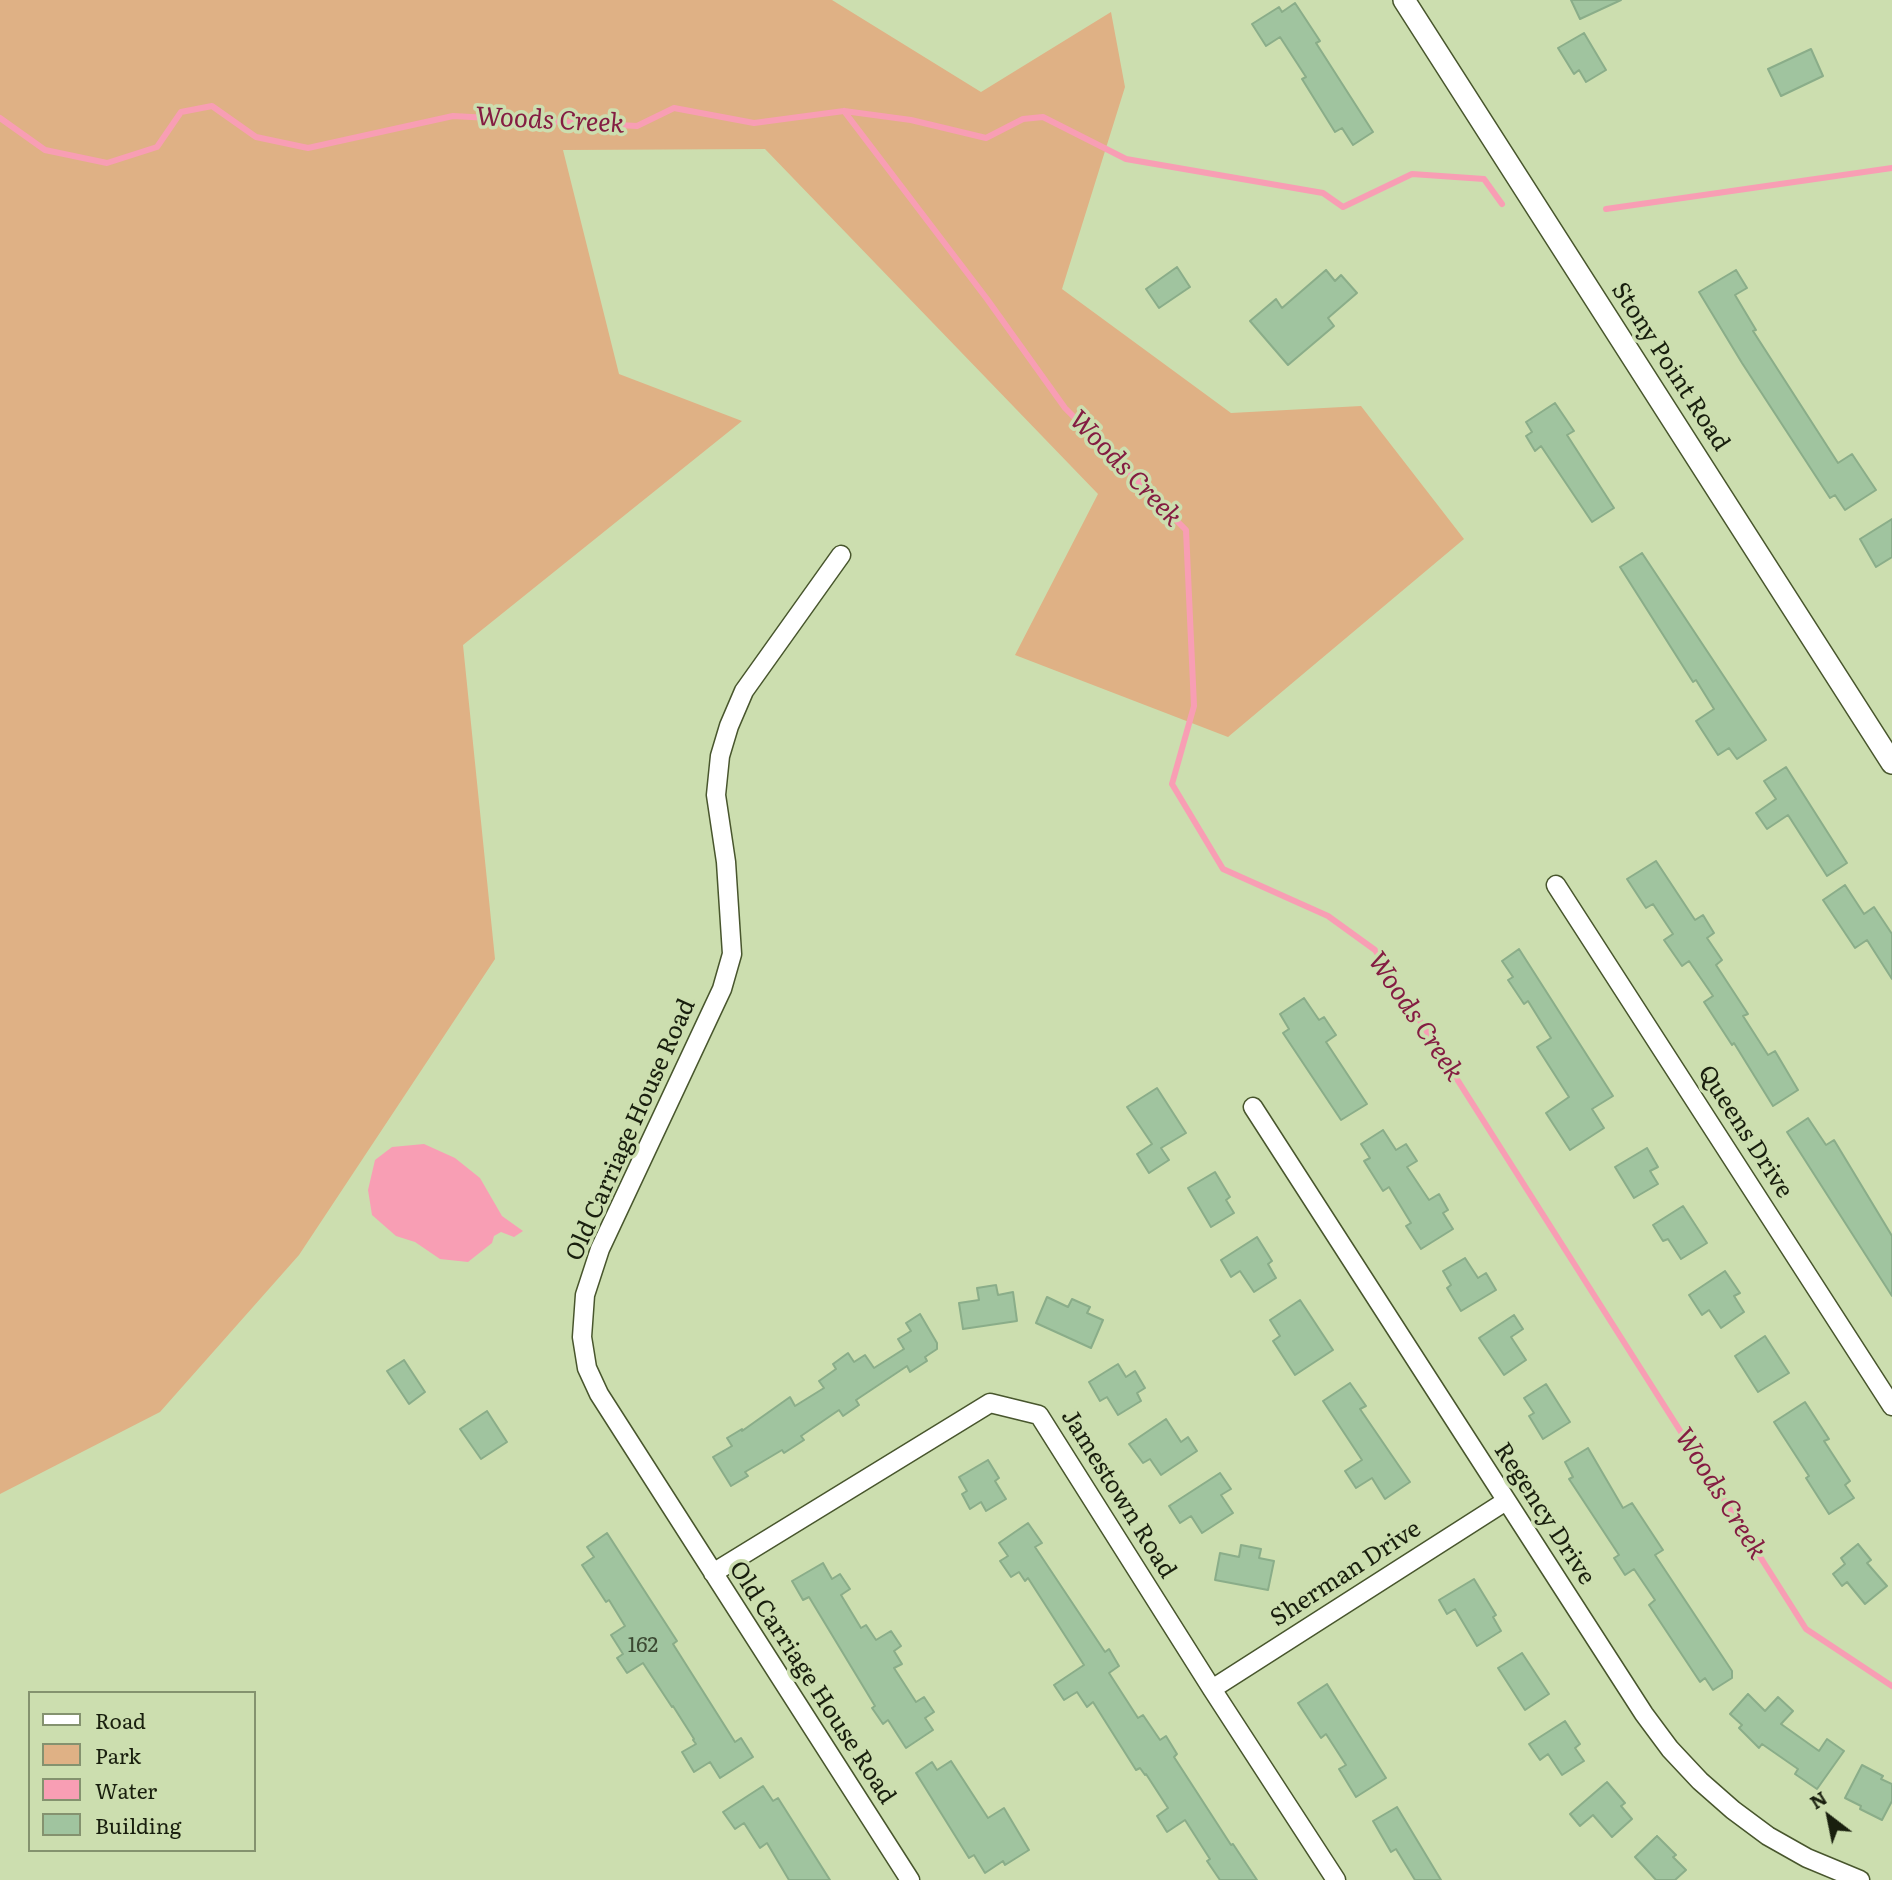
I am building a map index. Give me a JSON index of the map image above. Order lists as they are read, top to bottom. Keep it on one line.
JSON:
{"streets":{"street":["Stony Point Road","Old Carriage House Road","Queens Drive","Jamestown Road","Regency Drive","Sherman Drive"]},"crossings":[["Old Carriage House Road","Jamestown Road"],["Jamestown Road","Sherman Drive"],["Regency Drive","Sherman Drive"]],"water":["Woods Creek"],"house_numbers":["162"],"legend":["Road","Park","Water","Building"],"north":"top left"}
